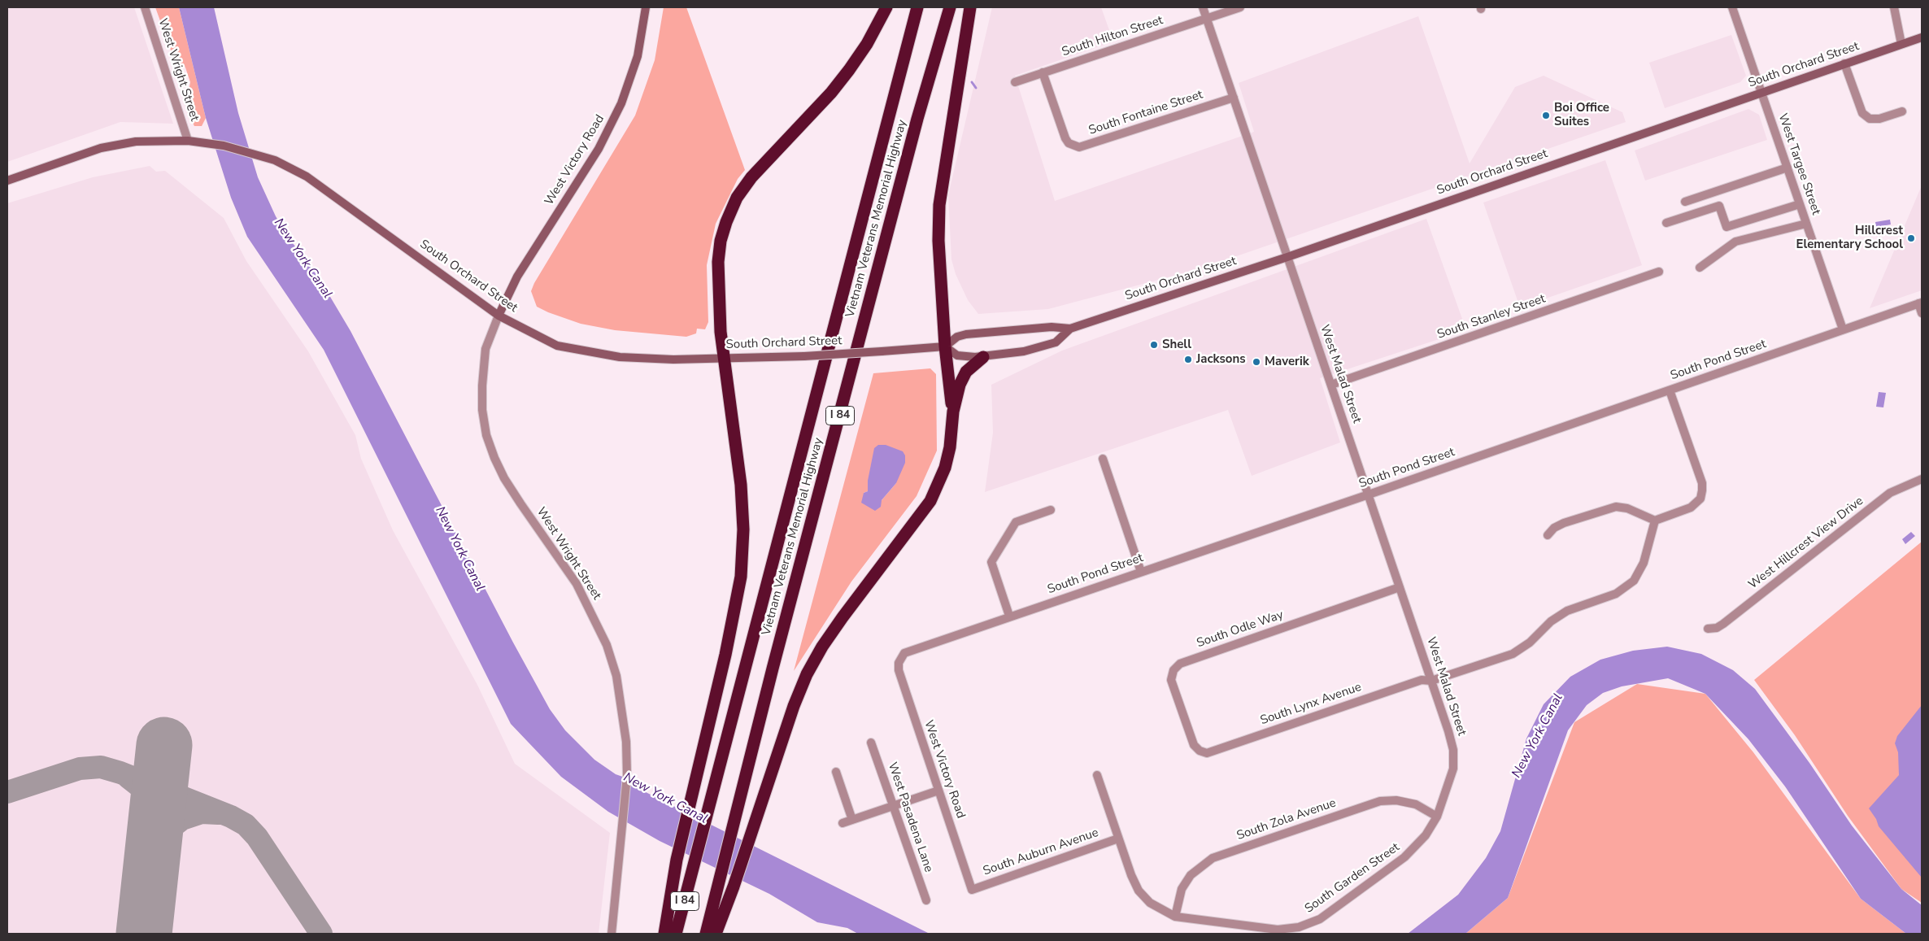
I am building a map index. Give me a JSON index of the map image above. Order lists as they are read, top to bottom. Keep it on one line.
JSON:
{"streets":{"highway":["Vietnam Veterans Memorial Highway","I 84"],"main road":["South Orchard Street","West Victory Road"],"street":["South Hilton Street","West Wright Street","South Fontaine Street","West Targee Street","South Stanley Street","South Pond Street","West Malad Street","West Hillcrest View Drive","South Odle Way","South Lynx Avenue","West Pasadena Lane","South Zola Avenue","South Auburn Avenue","South Garden Street"]},"crossings":[["South Hilton Street","South Fontaine Street"],["South Hilton Street","West Malad Street"],["South Orchard Street","West Wright Street"],["South Orchard Street","West Victory Road"],["South Orchard Street","West Targee Street"],["South Orchard Street","West Malad Street"],["West Wright Street","West Victory Road"],["South Fontaine Street","West Malad Street"],["West Victory Road","South Pond Street"],["West Victory Road","South Auburn Avenue"],["West Targee Street","South Pond Street"],["South Stanley Street","West Malad Street"],["South Pond Street","West Malad Street"],["West Malad Street","South Odle Way"],["West Malad Street","South Lynx Avenue"],["West Malad Street","South Garden Street"],["South Odle Way","South Lynx Avenue"],["South Zola Avenue","South Garden Street"],["South Auburn Avenue","South Garden Street"]],"water":["New York Canal"],"places":["Boi Office Suites","Hillcrest Elementary School","Shell","Jacksons","Maverik"]}
